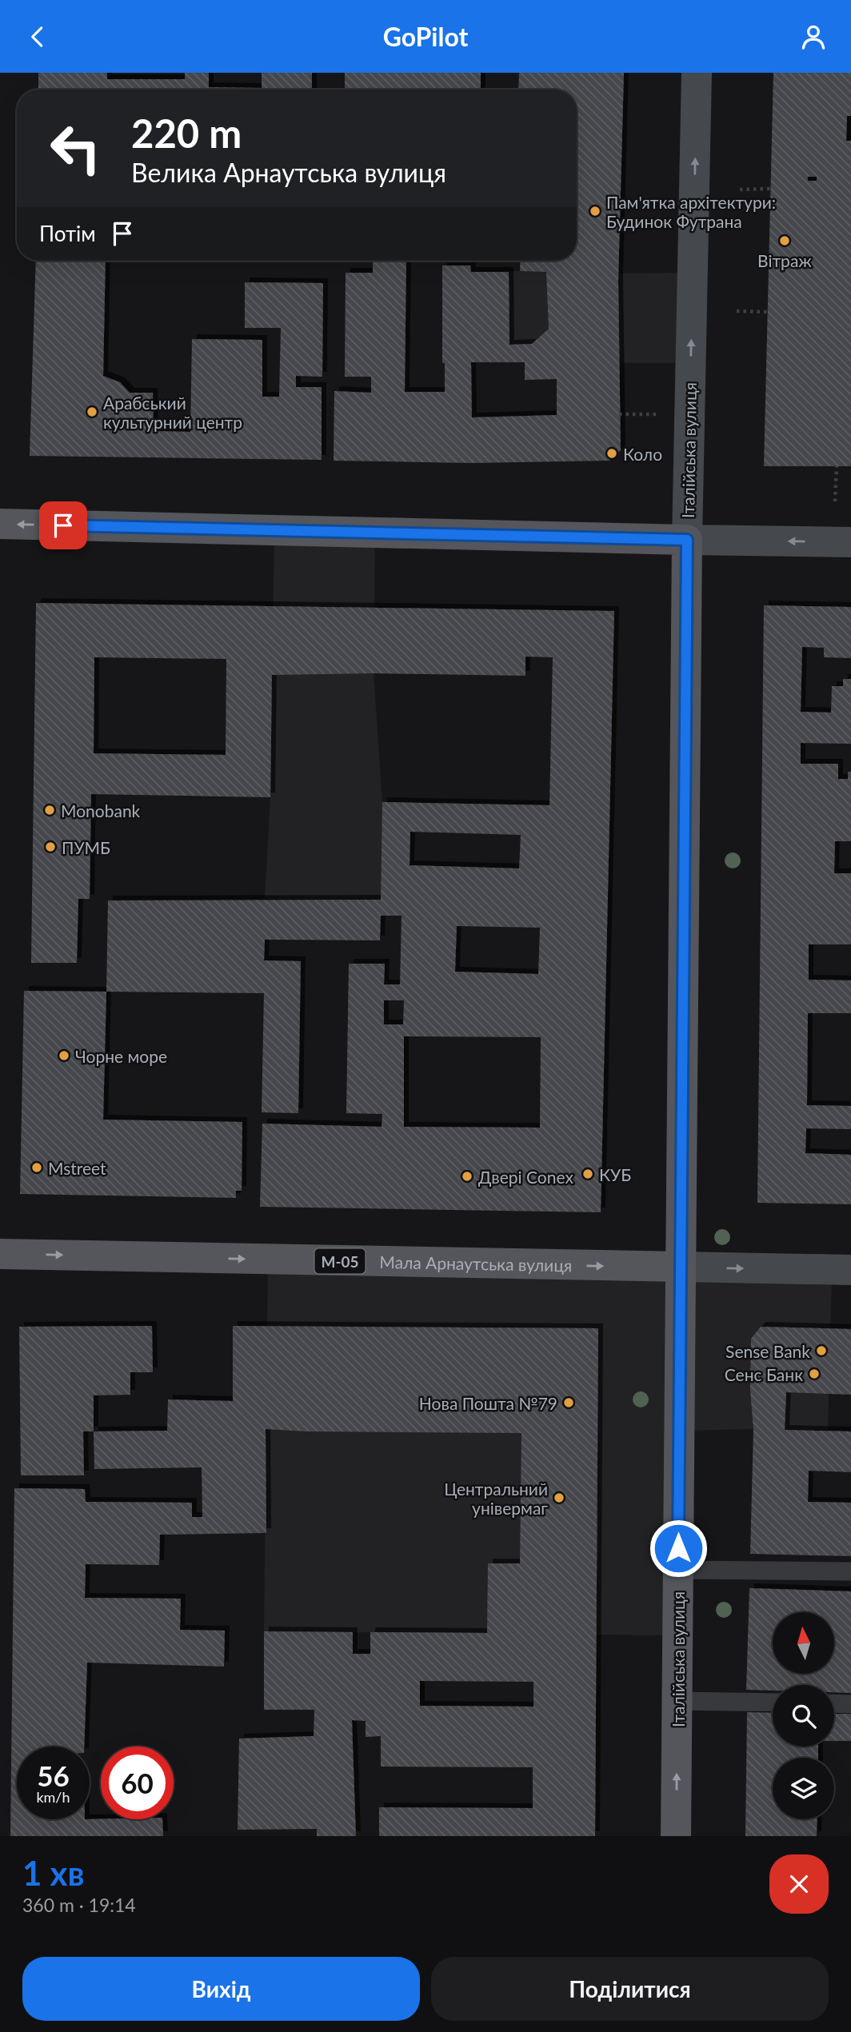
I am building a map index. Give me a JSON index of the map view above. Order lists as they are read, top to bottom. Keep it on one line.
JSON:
{"streets":{"main road":["Італійська вулиця","М-05","Мала Арнаутська вулиця"]},"crossings":[["Італійська вулиця","Мала Арнаутська вулиця"]],"one_way":["Мала Арнаутська вулиця"],"places":["Пам'ятка архітектури: Будинок Футрана","Вітраж","Арабський культурний центр","Коло","Monobank","ПУМБ","Чорне море","Mstreet","КУБ","Двері Conex","Sense Bank","Сенс Банк","Нова Пошта №79","Центральний універмаг"],"north":"top","page":{"header":"GoPilot","turn":["220 m","Велика Арнаутська вулиця"],"then":"Потім","speed":"56 km/h","limit":"60","heading":["1 хв","360 m · 19:14"],"buttons":["Вихід","Поділитися"]}}
